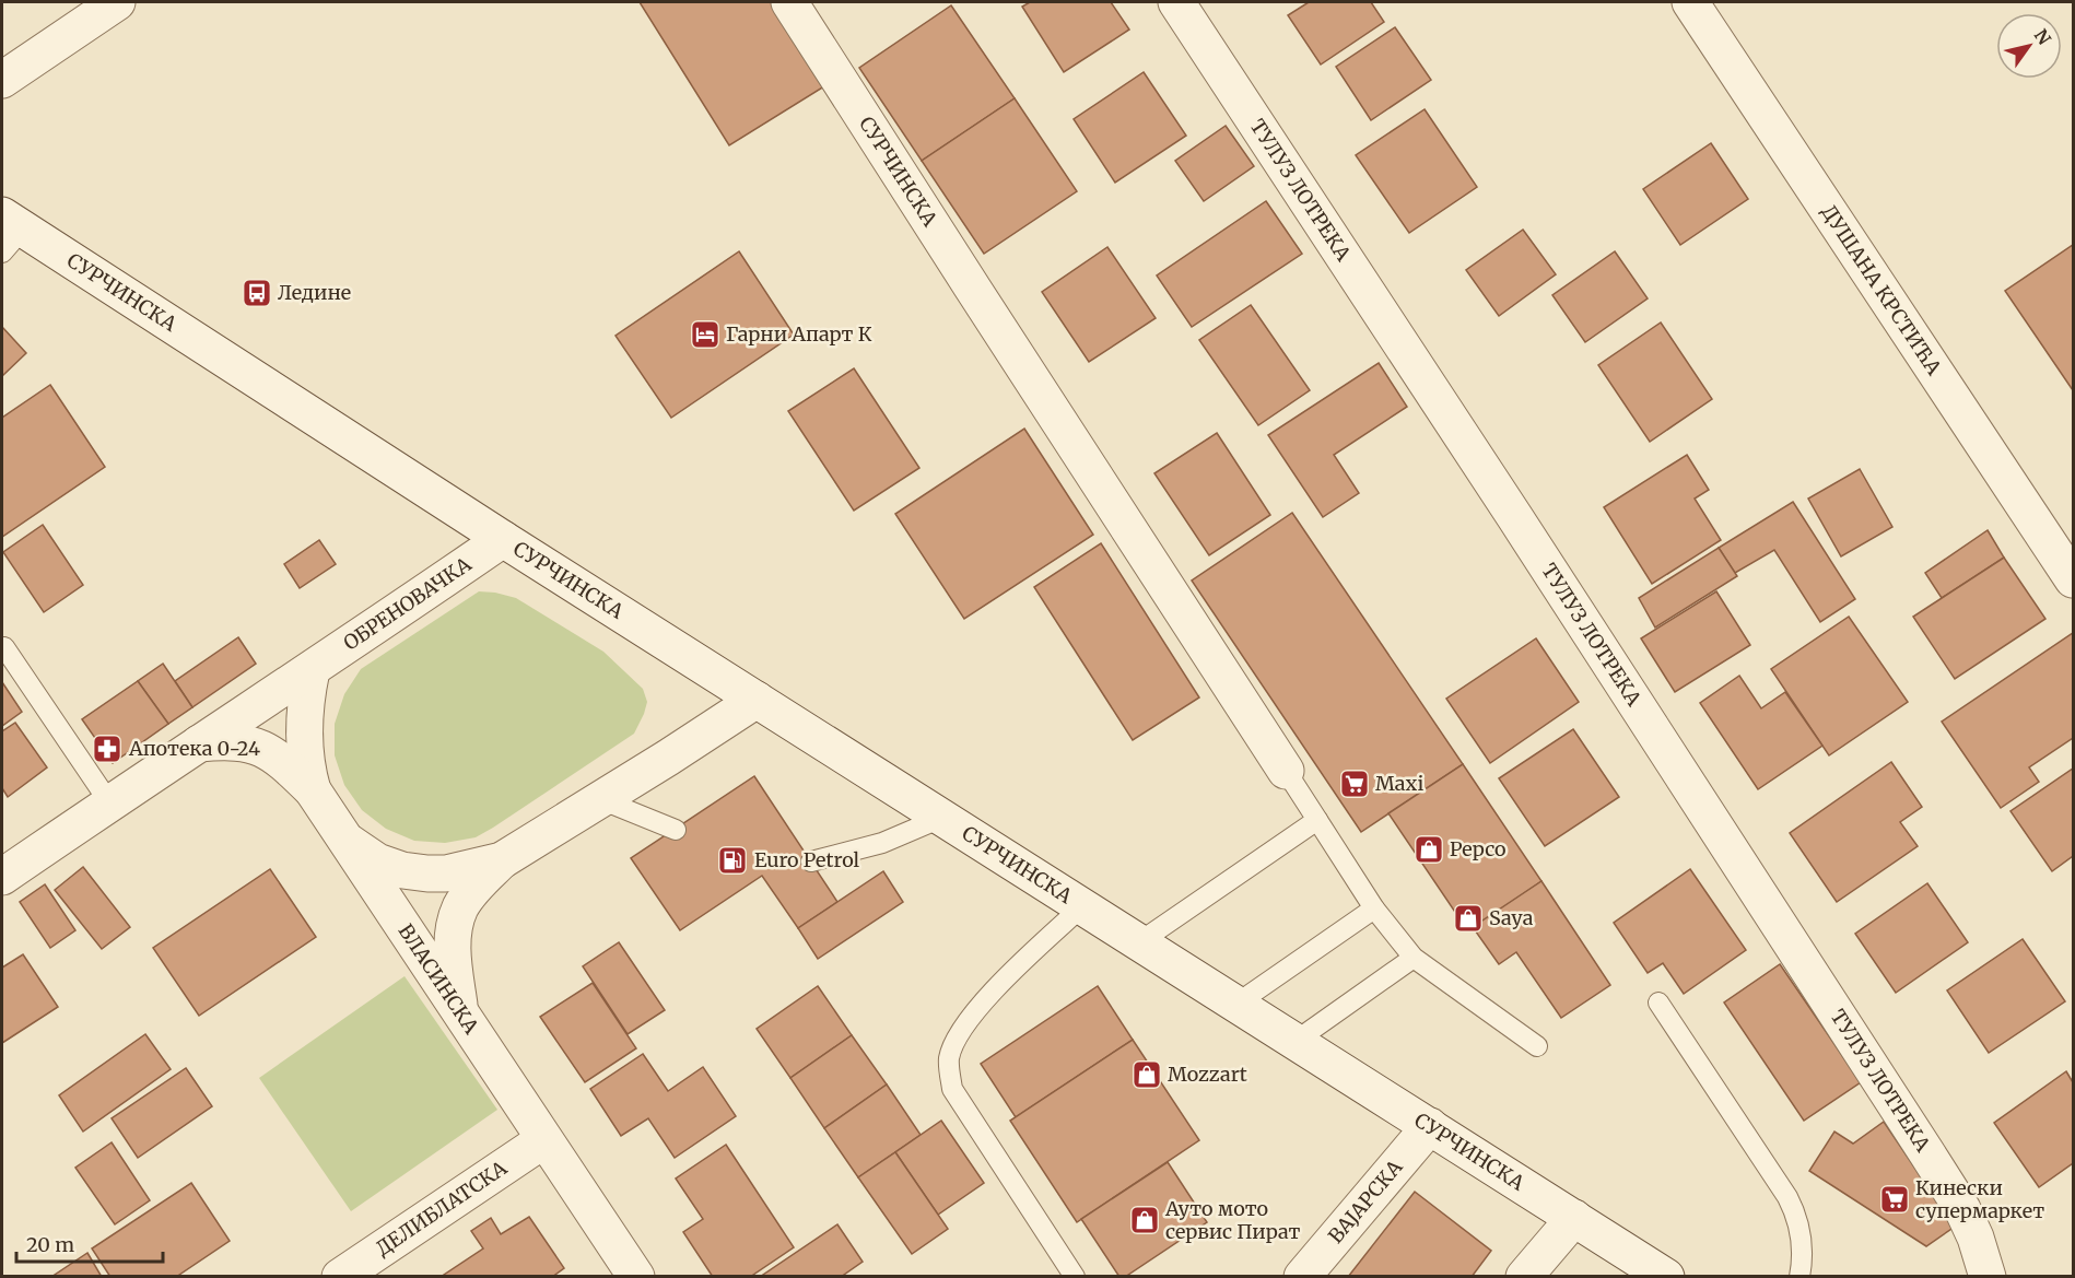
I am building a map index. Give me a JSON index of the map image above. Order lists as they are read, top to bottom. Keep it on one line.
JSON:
{"streets":{"street":["СУРЧИНСКА","ТУЛУЗ ЛОТРЕКА","ДУШАНА КРСТИЋА","ОБРЕНОВАЧКА","ВЛАСИНСКА","ВАЈАРСКА","ДЕЛИБЛАТСКА"]},"crossings":[["СУРЧИНСКА","ОБРЕНОВАЧКА"],["СУРЧИНСКА","ВАЈАРСКА"],["ОБРЕНОВАЧКА","ВЛАСИНСКА"],["ВЛАСИНСКА","ДЕЛИБЛАТСКА"]],"places":{"bus stop":["Ледине"],"hotel":["Гарни Апарт К"],"pharmacy":["Апотека 0-24"],"supermarket":["Maxi","Кинески супермаркет"],"shop":["Pepco","Saya","Mozzart","Ауто мото сервис Пират"],"fuel station":["Euro Petrol"]},"scale_bar":"20 m","north":"top right"}
